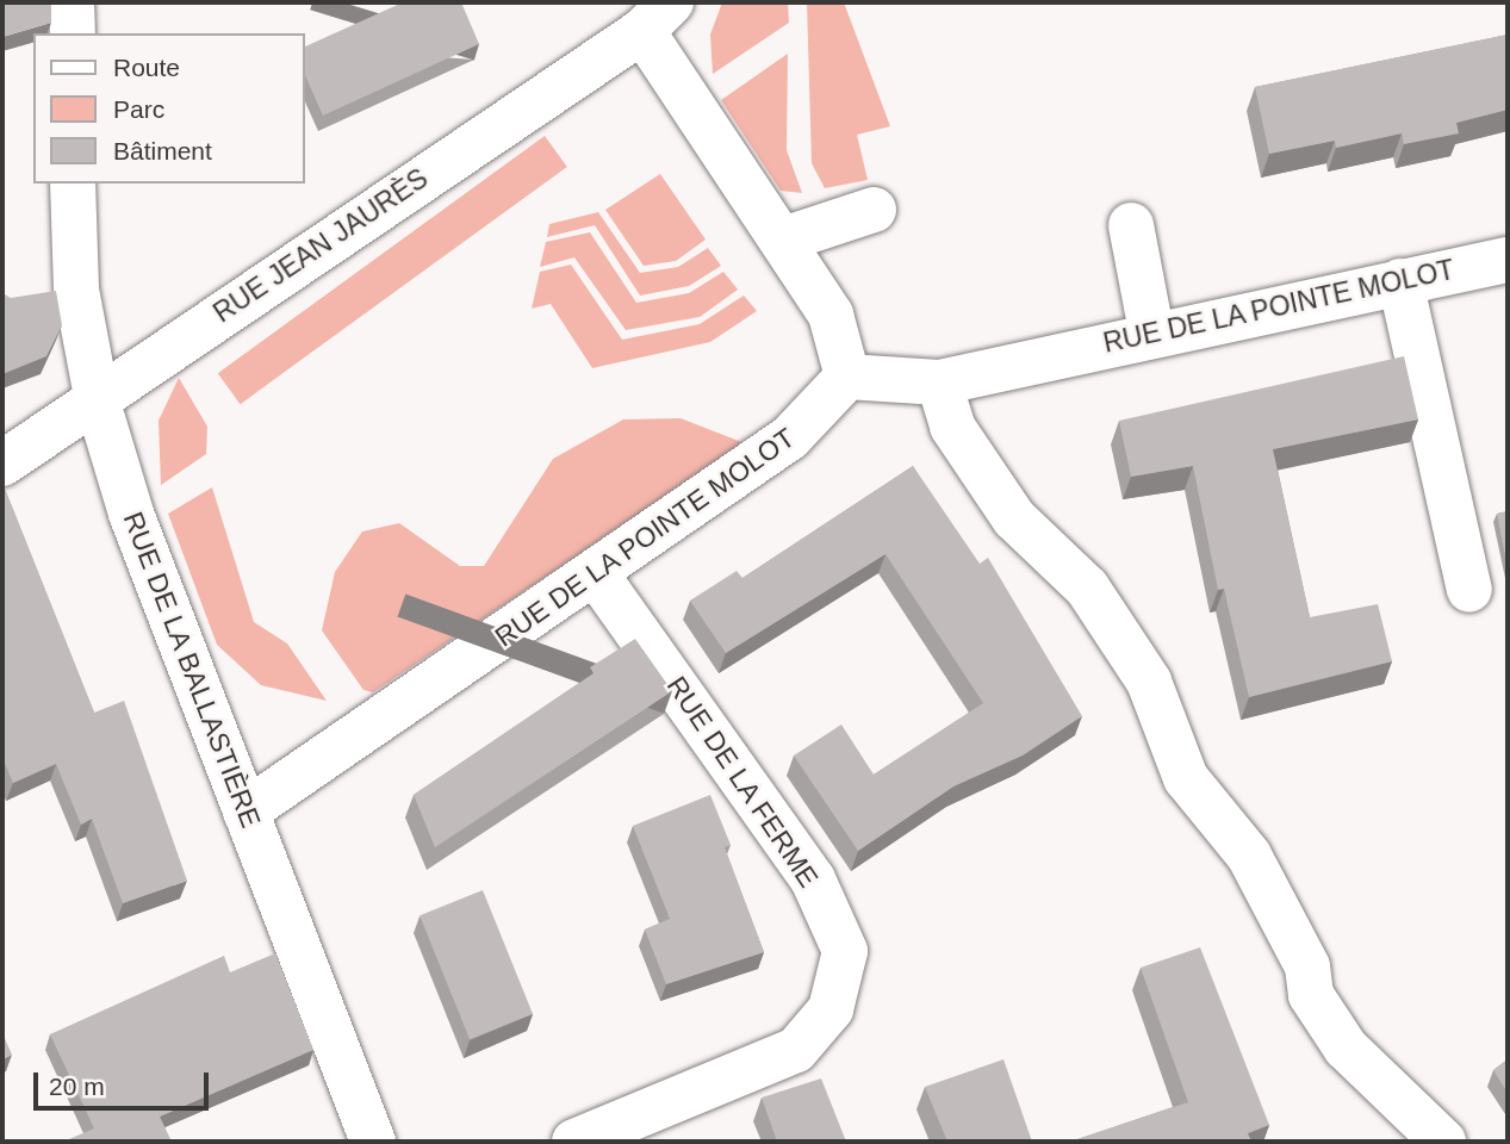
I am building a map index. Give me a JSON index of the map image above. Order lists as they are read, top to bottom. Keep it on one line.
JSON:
{"streets":{"street":["RUE JEAN JAURÈS","RUE DE LA POINTE MOLOT","RUE DE LA BALLASTIÈRE","RUE DE LA FERME"]},"crossings":[["RUE JEAN JAURÈS","RUE DE LA BALLASTIÈRE"],["RUE DE LA POINTE MOLOT","RUE DE LA BALLASTIÈRE"],["RUE DE LA POINTE MOLOT","RUE DE LA FERME"]],"legend":["Route","Parc","Bâtiment"],"scale_bar":"20 m"}
